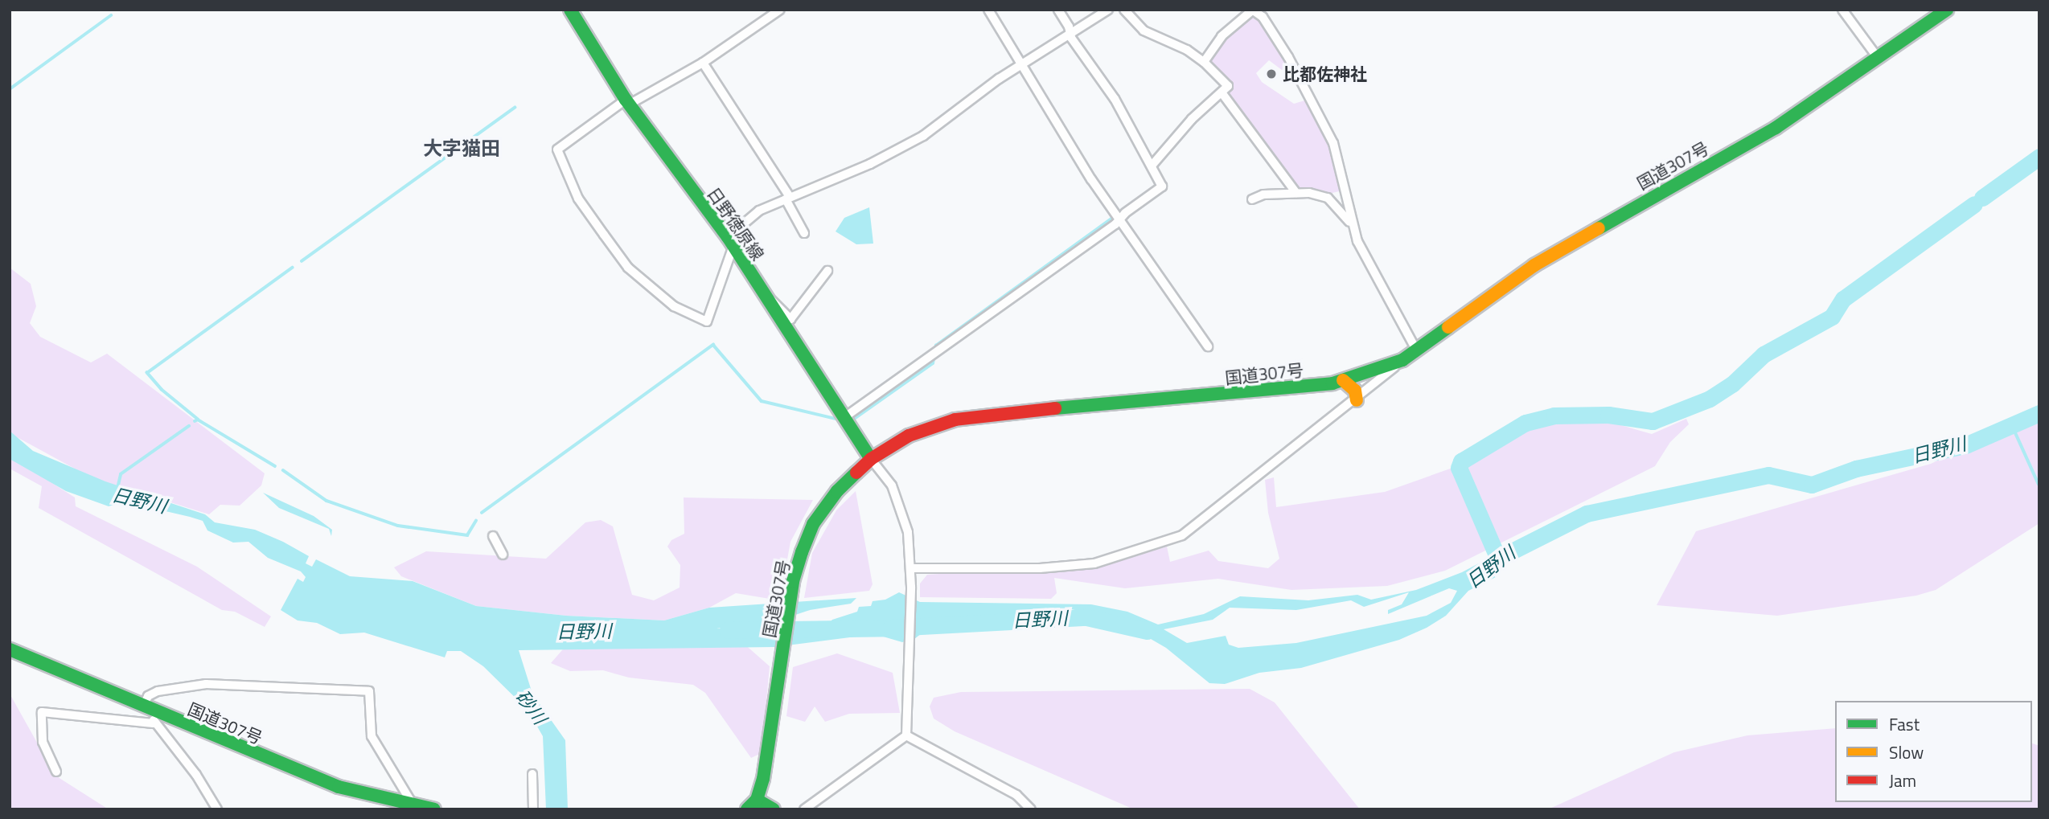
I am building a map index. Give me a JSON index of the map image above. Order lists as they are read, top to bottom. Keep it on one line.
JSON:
{"streets":{"main road":["国道307号","日野徳原線"]},"crossings":[["国道307号","日野徳原線"]],"districts":["大字猫田"],"water":["日野川","砂川"],"places":["比都佐神社"],"legend":["Fast","Slow","Jam"]}
